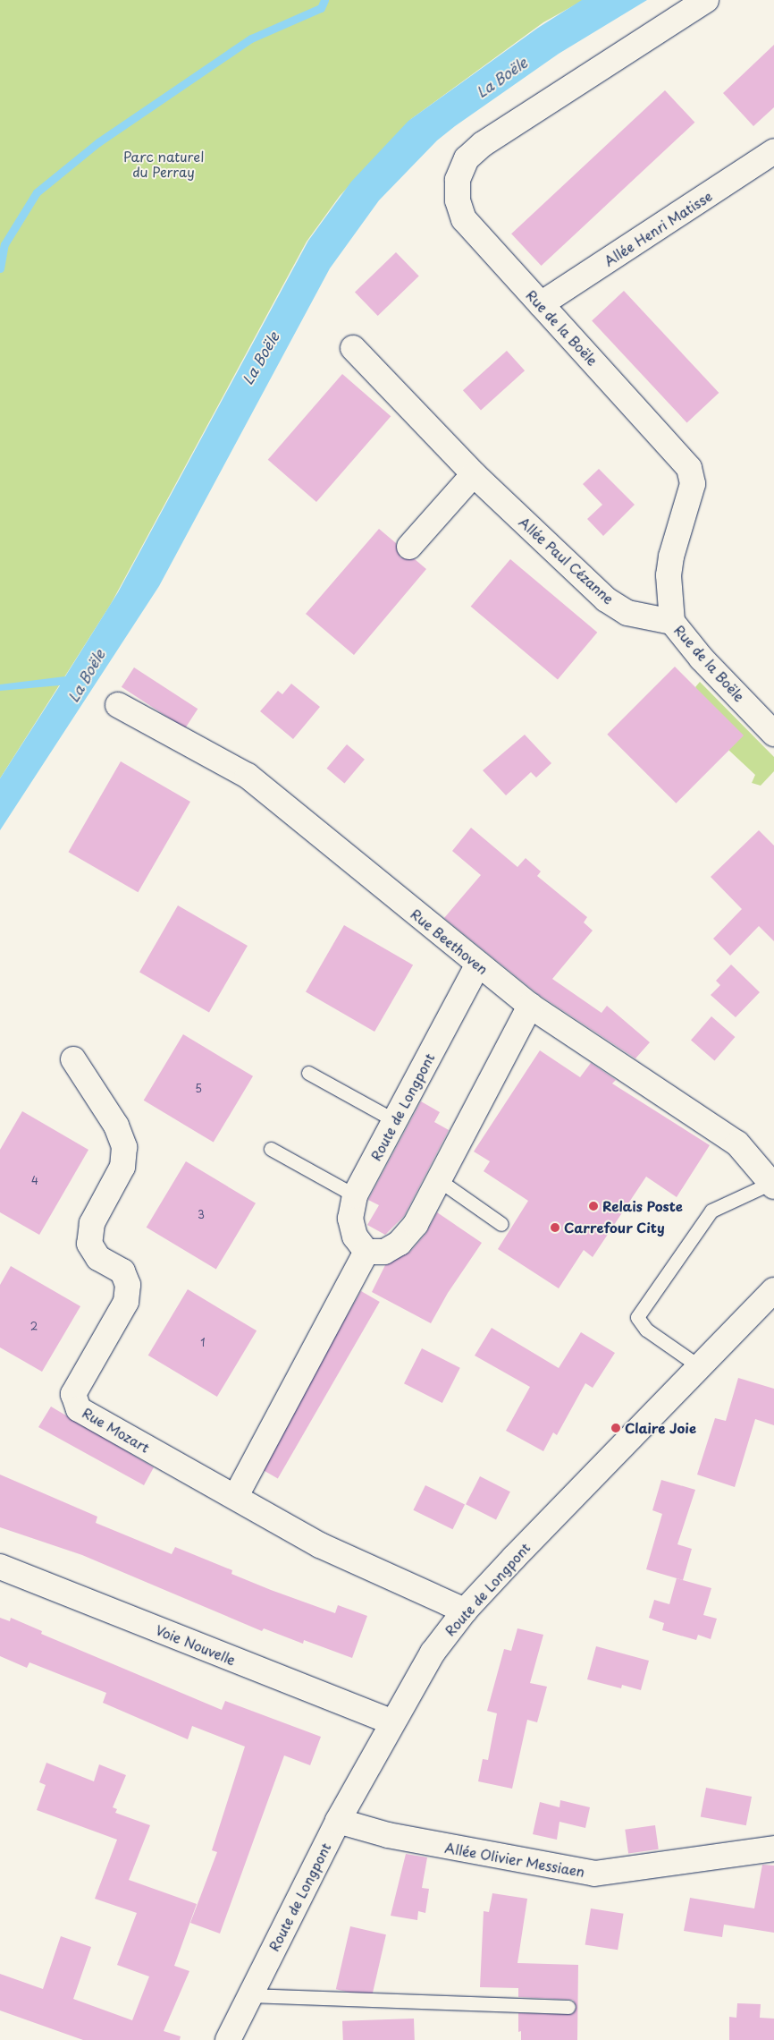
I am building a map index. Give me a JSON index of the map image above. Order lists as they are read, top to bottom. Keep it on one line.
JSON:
{"streets":{"street":["Allée Henri Matisse","Rue de la Boële","Allée Paul Cézanne","Rue Beethoven","Route de Longpont","Rue Mozart","Voie Nouvelle","Allée Olivier Messiaen"]},"crossings":[["Allée Henri Matisse","Rue de la Boële"],["Rue de la Boële","Allée Paul Cézanne"],["Rue Beethoven","Route de Longpont"],["Route de Longpont","Rue Mozart"],["Route de Longpont","Voie Nouvelle"],["Route de Longpont","Allée Olivier Messiaen"]],"water":["La Boële"],"parks":["Parc naturel du Perray"],"places":["Relais Poste","Carrefour City","Claire Joie"],"house_numbers":["5","4","3","2","1"]}
